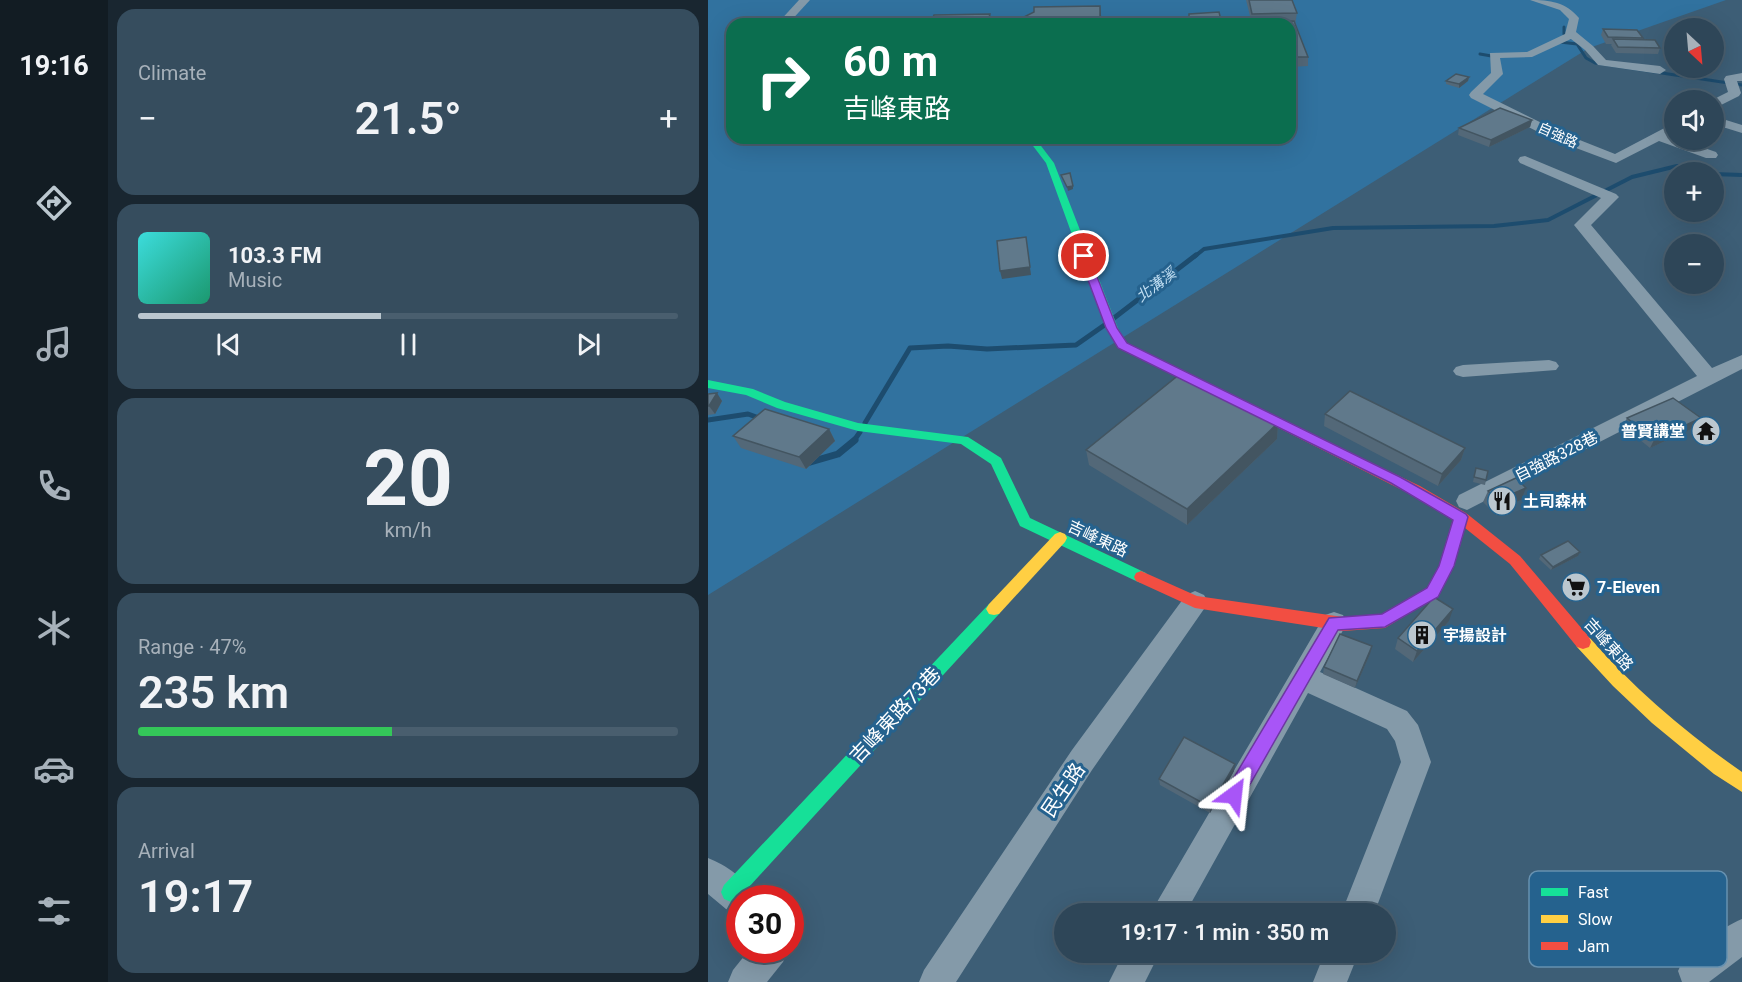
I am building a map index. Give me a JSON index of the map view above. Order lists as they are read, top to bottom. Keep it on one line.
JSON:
{"streets":{"street":["自強路","自強路328巷","吉峰東路","吉峰東路73巷","民生路"]},"crossings":[["自強路328巷","吉峰東路"],["吉峰東路","吉峰東路73巷"],["吉峰東路","民生路"]],"water":["北溝溪"],"places":{"temple":["普賢講堂"],"restaurant":["土司森林"],"supermarket":["7-Eleven"],"building":["宇揚設計"]},"legend":["Fast","Slow","Jam"],"north":"bottom right","page":{"tabs":"19:16","tile":["Climate",["20","km/h"],["Range · 47%","235 km"],["Arrival","19:17"]],"map_buttons":["+","−"],"turn":["60 m","吉峰東路"],"heat":["−","21.5°","+"],"song":["103.3 FM","Music"],"limit":"30","trip":"19:17 · 1 min · 350 m"}}
